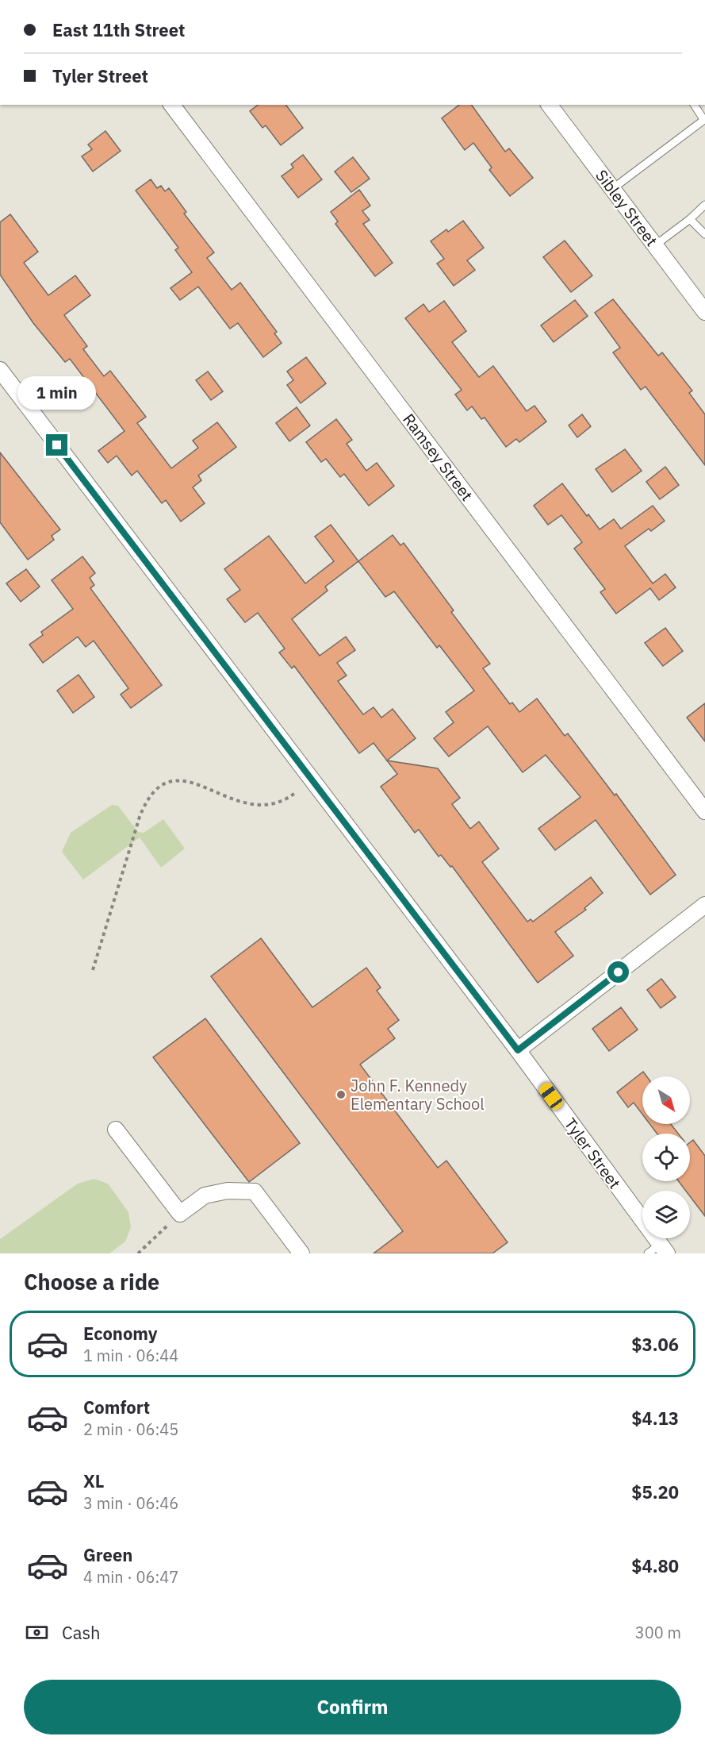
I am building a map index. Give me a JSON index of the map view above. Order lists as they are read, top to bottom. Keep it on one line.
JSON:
{"streets":{"street":["Sibley Street","Ramsey Street","Tyler Street"]},"places":["John F. Kennedy Elementary School"],"north":"bottom right","page":{"banner":["East 11th Street","Tyler Street"],"bubble":"1 min","heading":"Choose a ride","list":[{"name":"Economy","note":"1 min · 06:44","value":"$3.06"},{"name":"Comfort","note":"2 min · 06:45","value":"$4.13"},{"name":"XL","note":"3 min · 06:46","value":"$5.20"},{"name":"Green","note":"4 min · 06:47","value":"$4.80"}],"pay":["Cash","300 m"],"buttons":"Confirm"}}
